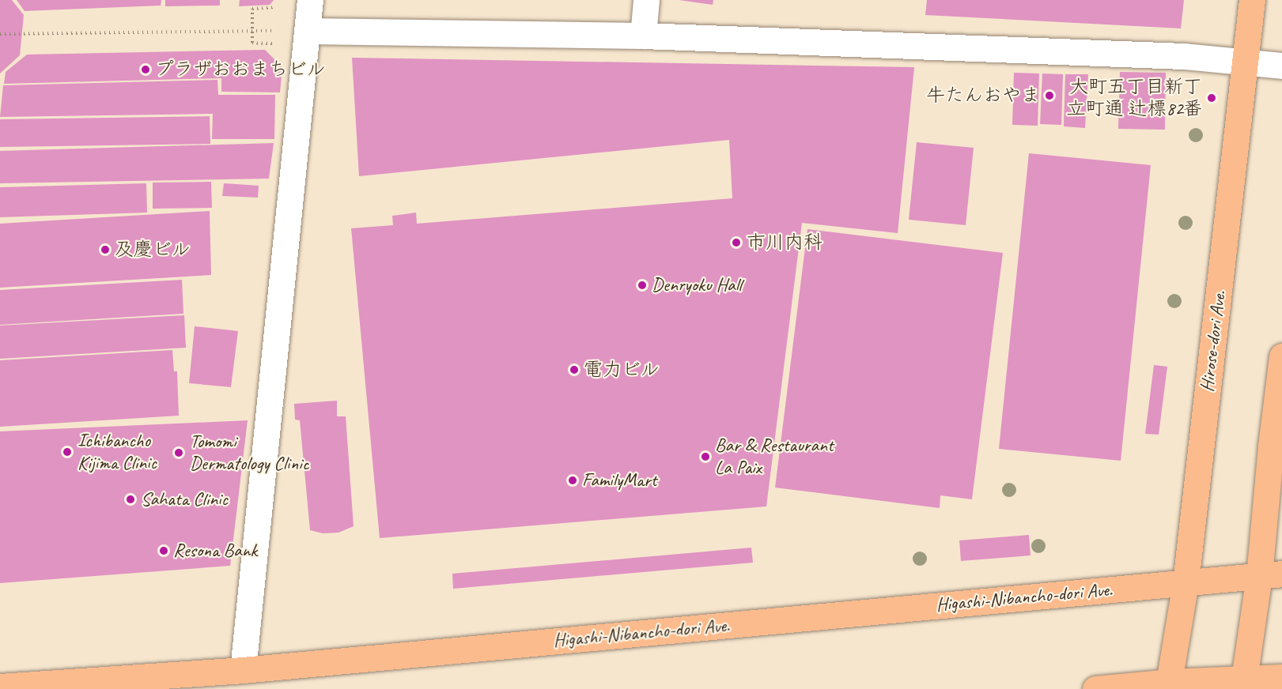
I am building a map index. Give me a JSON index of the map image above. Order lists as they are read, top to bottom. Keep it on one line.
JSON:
{"streets":{"highway":["Hirose-dori Ave.","Higashi-Nibancho-dori Ave."]},"crossings":[["Hirose-dori Ave.","Higashi-Nibancho-dori Ave."]],"places":["プラザおおまちビル","牛たんおやま","大町五丁目新丁 立町通 辻標82番","市川内科","及慶ビル","Denryoku Hall","電力ビル","Ichibancho Kijima Clinic","Tomomi Dermatology Clinic","Bar & Restaurant La Paix","FamilyMart","Sahata Clinic","Resona Bank"]}
